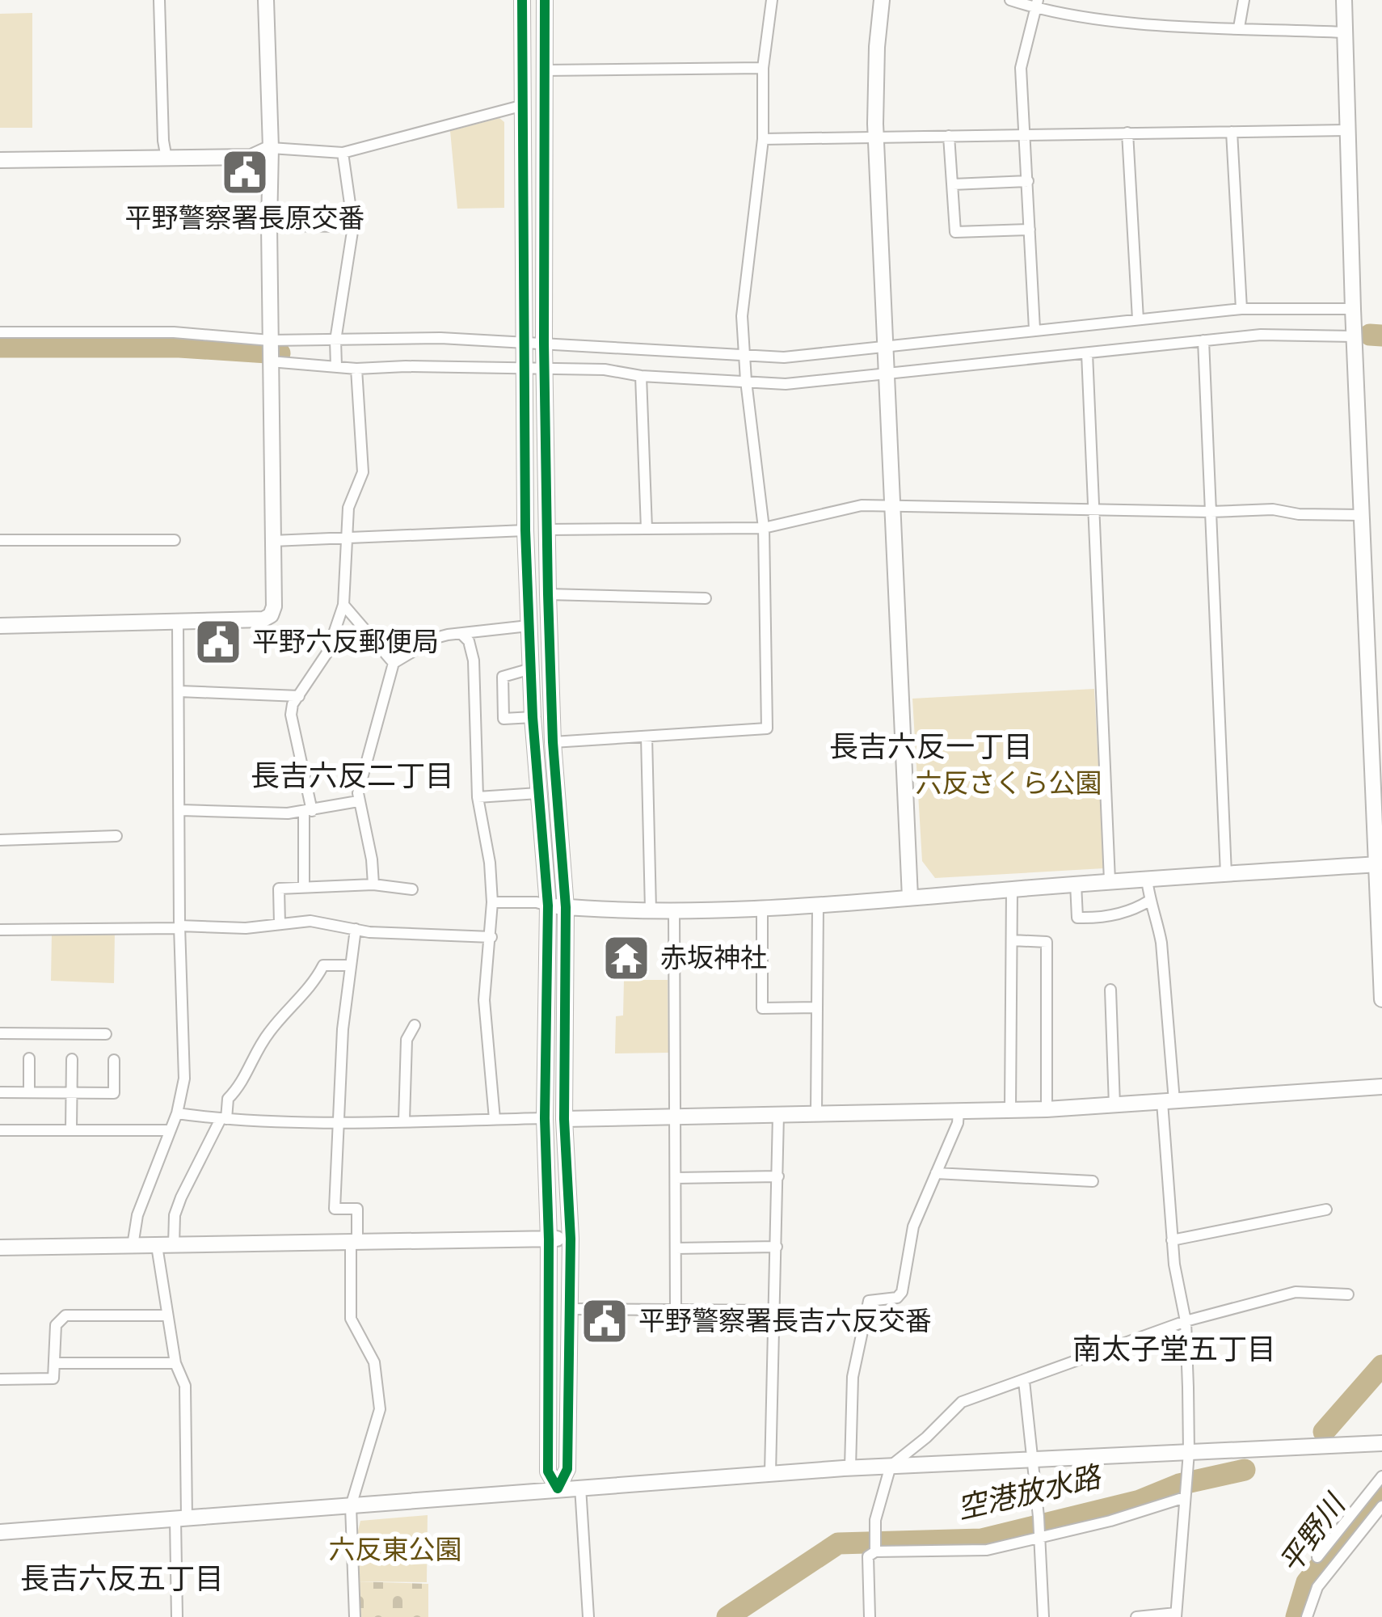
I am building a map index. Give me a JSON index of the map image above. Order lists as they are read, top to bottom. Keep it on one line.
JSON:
{"districts":["長吉六反一丁目","長吉六反二丁目","南太子堂五丁目","長吉六反五丁目"],"water":["空港放水路","平野川"],"parks":["六反さくら公園","六反東公園"],"places":{"public building":["平野警察署長原交番","平野六反郵便局","平野警察署長吉六反交番"],"temple":["赤坂神社"]}}
